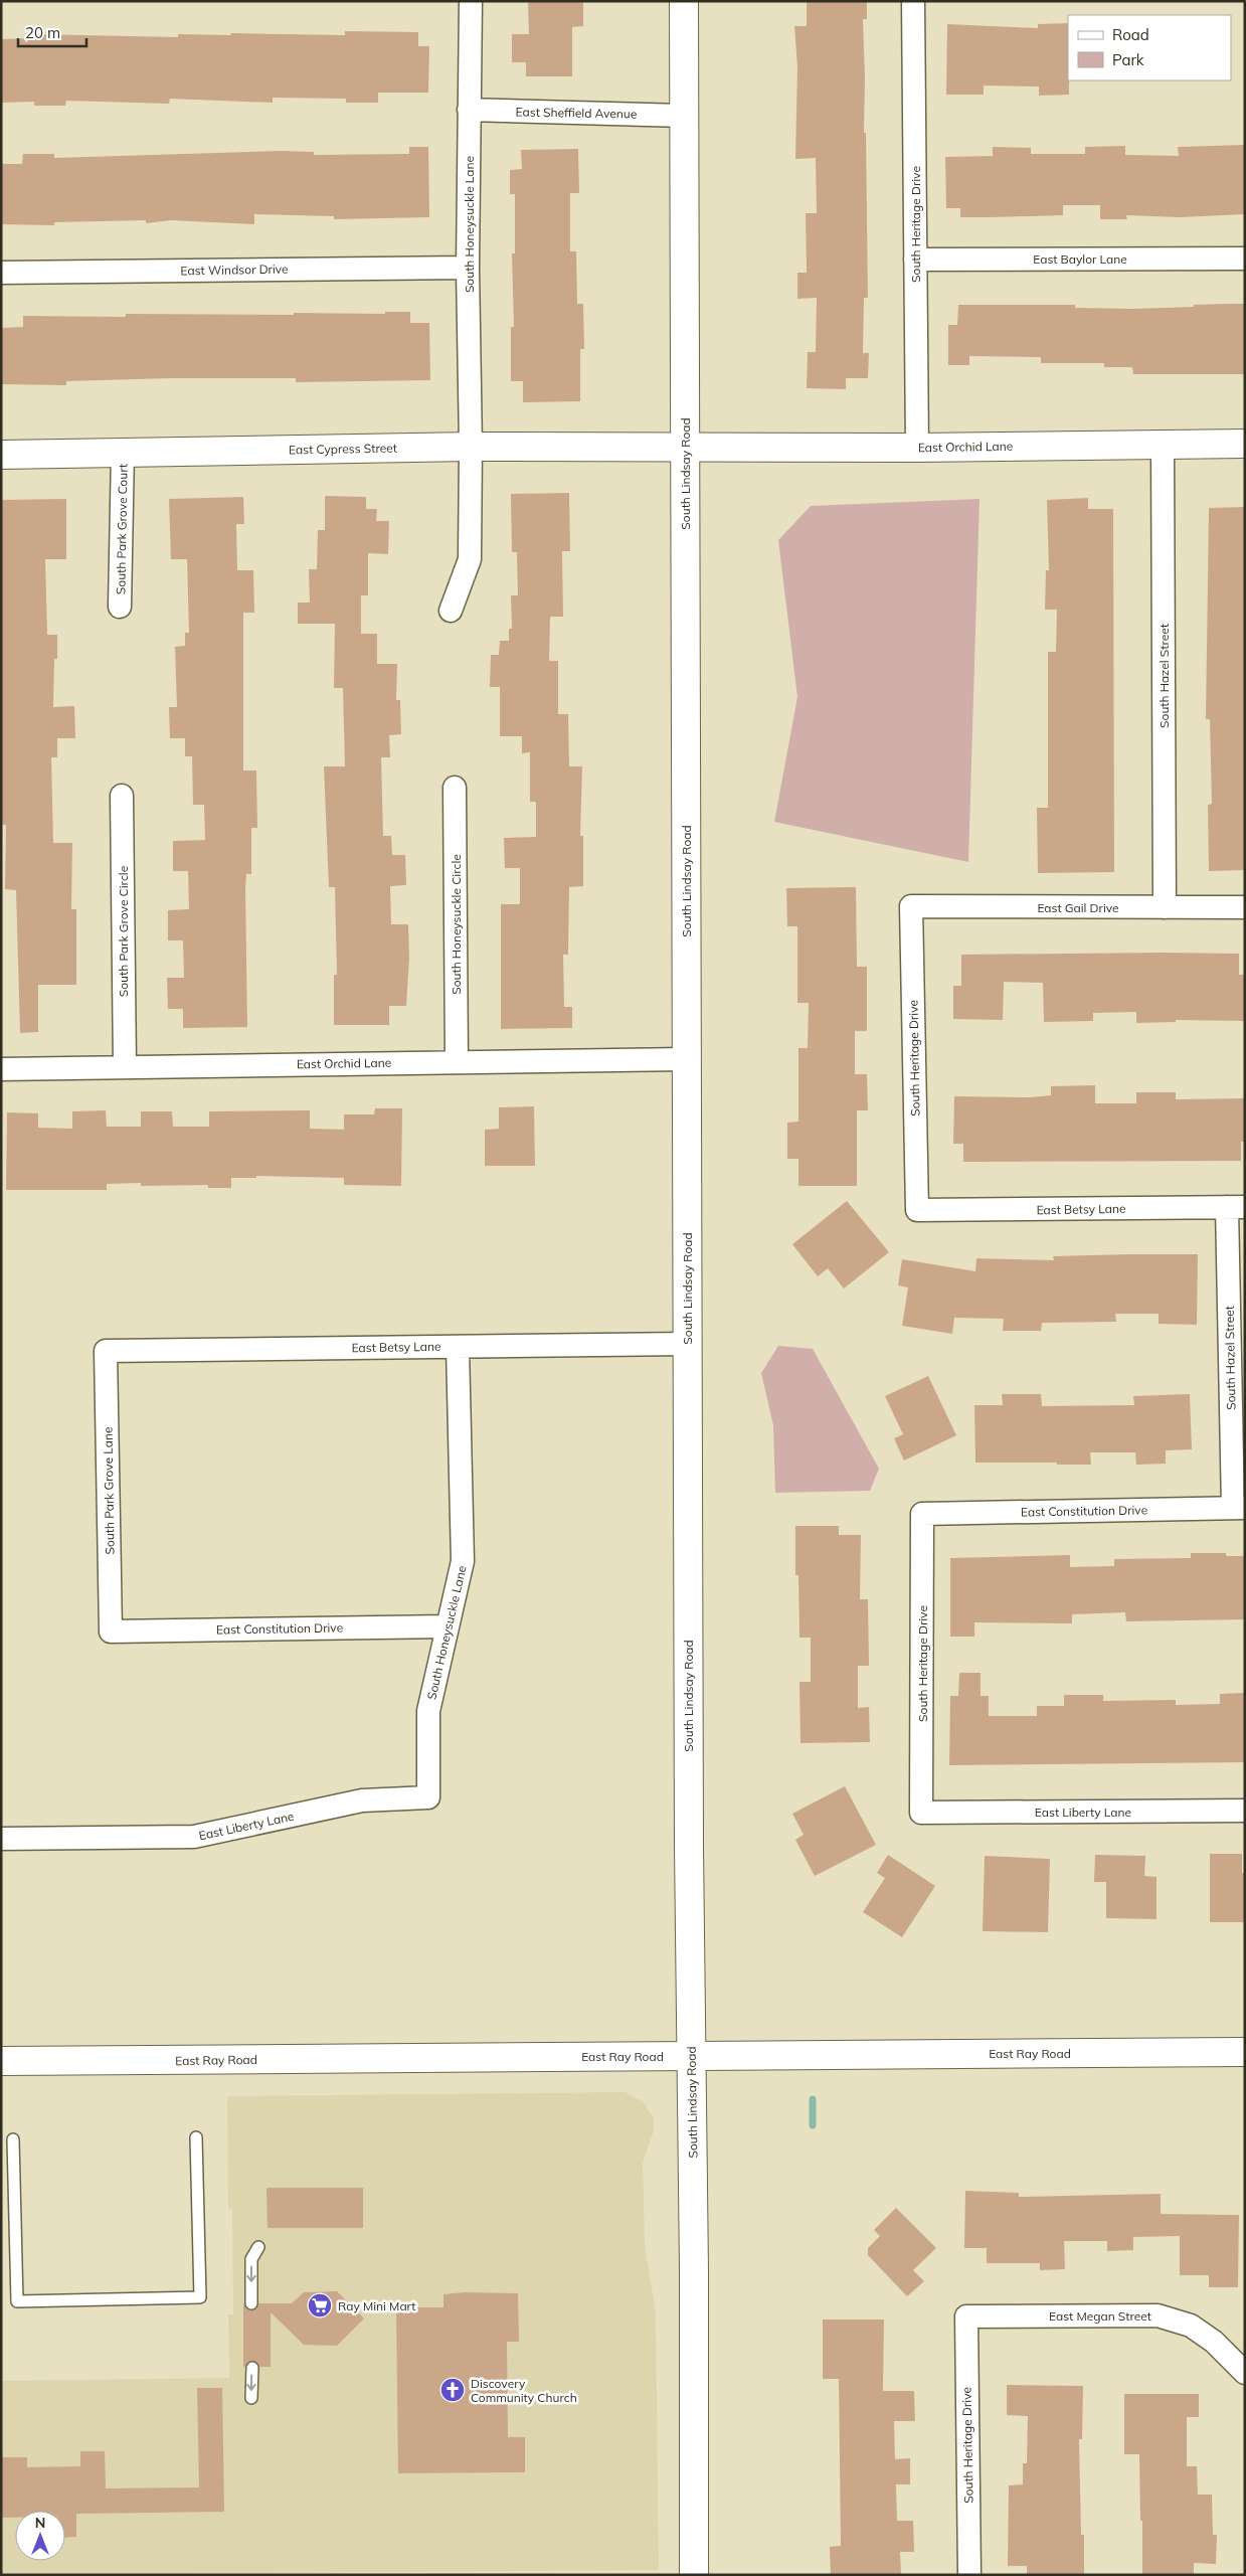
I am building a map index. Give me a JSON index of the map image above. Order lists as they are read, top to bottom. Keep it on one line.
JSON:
{"streets":{"main road":["East Orchid Lane","East Cypress Street","South Lindsay Road","East Ray Road"],"street":["East Sheffield Avenue","South Honeysuckle Lane","South Heritage Drive","East Baylor Lane","East Windsor Drive","South Park Grove Court","South Hazel Street","East Gail Drive","South Honeysuckle Circle","South Park Grove Circle","East Betsy Lane","South Park Grove Lane","East Constitution Drive","East Liberty Lane","East Megan Street"]},"crossings":[["East Sheffield Avenue","South Honeysuckle Lane"],["East Sheffield Avenue","South Lindsay Road"],["South Honeysuckle Lane","East Windsor Drive"],["South Honeysuckle Lane","East Cypress Street"],["South Honeysuckle Lane","East Betsy Lane"],["South Honeysuckle Lane","East Constitution Drive"],["South Honeysuckle Lane","East Liberty Lane"],["South Heritage Drive","East Baylor Lane"],["South Heritage Drive","East Orchid Lane"],["South Heritage Drive","East Gail Drive"],["South Heritage Drive","East Betsy Lane"],["South Heritage Drive","East Constitution Drive"],["South Heritage Drive","East Liberty Lane"],["South Heritage Drive","East Megan Street"],["East Orchid Lane","East Cypress Street"],["East Orchid Lane","South Lindsay Road"],["East Orchid Lane","South Hazel Street"],["East Orchid Lane","South Honeysuckle Circle"],["East Orchid Lane","South Park Grove Circle"],["East Cypress Street","South Lindsay Road"],["East Cypress Street","South Park Grove Court"],["South Lindsay Road","East Betsy Lane"],["South Lindsay Road","East Ray Road"],["South Hazel Street","East Gail Drive"],["South Hazel Street","East Betsy Lane"],["South Hazel Street","East Constitution Drive"],["East Betsy Lane","South Park Grove Lane"],["South Park Grove Lane","East Constitution Drive"]],"places":{"supermarket":["Ray Mini Mart"],"church":["Discovery Community Church"]},"legend":["Road","Park"],"scale_bar":"20 m","north":"top"}
